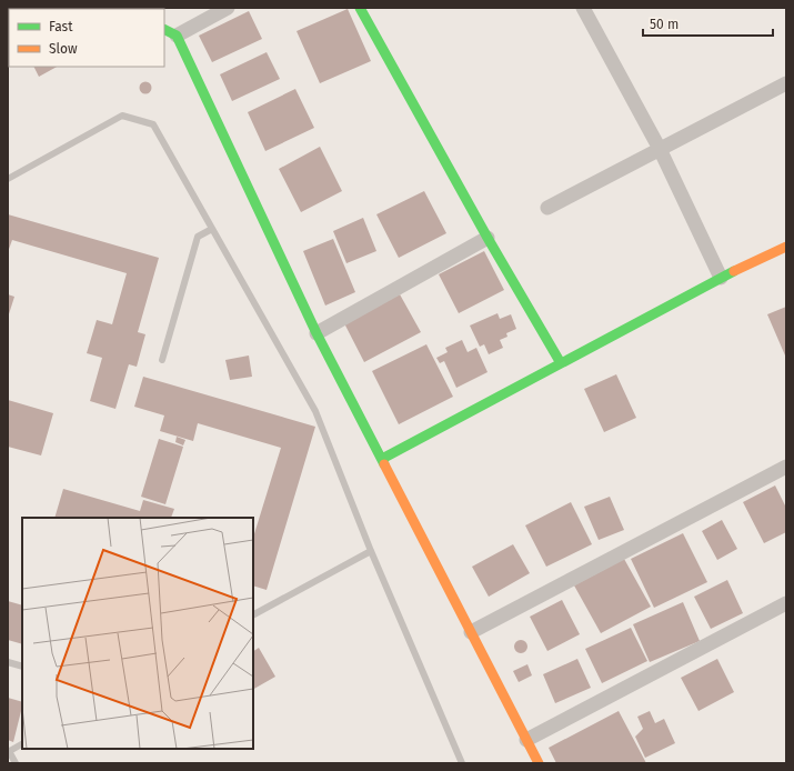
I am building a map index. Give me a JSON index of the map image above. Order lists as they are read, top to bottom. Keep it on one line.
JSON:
{"legend":["Fast","Slow"],"scale_bar":"50 m"}
